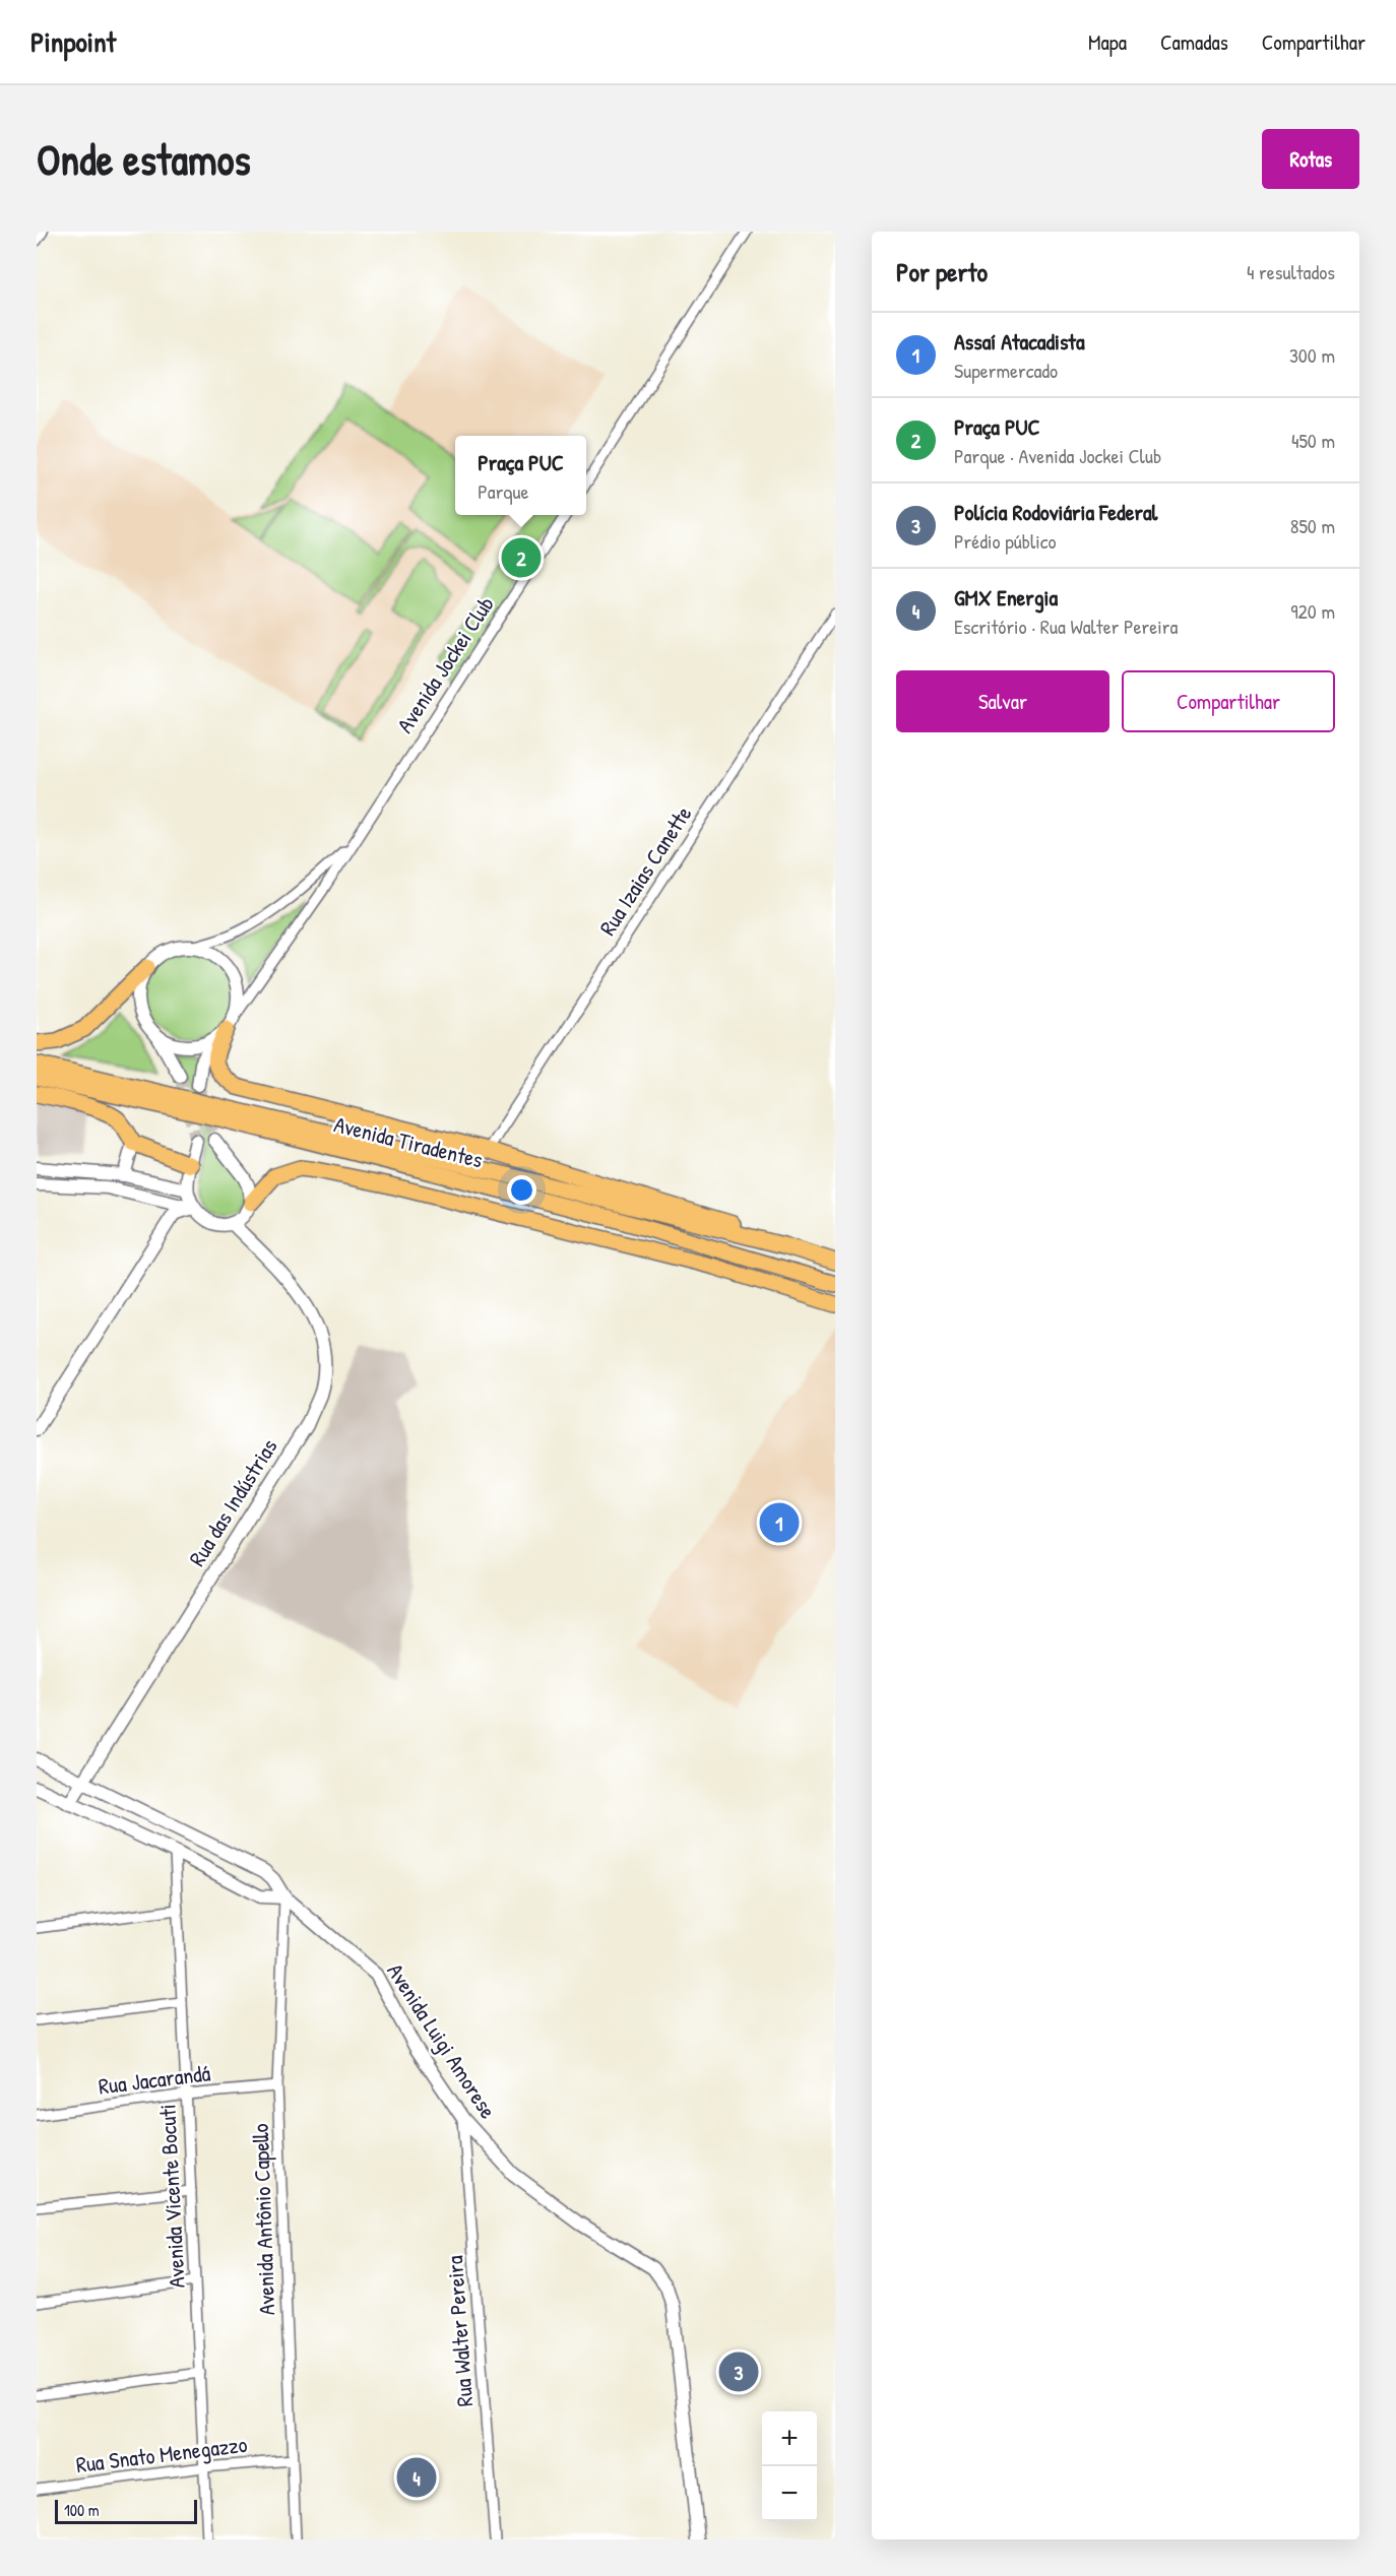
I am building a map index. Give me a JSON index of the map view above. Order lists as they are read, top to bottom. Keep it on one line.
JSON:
{"streets":{"highway":["Avenida Tiradentes"],"street":["Avenida Jockei Club","Rua Izaias Canette","Rua das Indústrias","Avenida Luigi Amorese","Rua Jacarandá","Avenida Vicente Bocuti","Avenida Antônio Capello","Rua Walter Pereira","Rua Snato Menegazzo"]},"crossings":[["Rua das Indústrias","Avenida Luigi Amorese"],["Avenida Luigi Amorese","Avenida Antônio Capello"],["Avenida Luigi Amorese","Rua Walter Pereira"],["Rua Jacarandá","Avenida Vicente Bocuti"],["Rua Jacarandá","Avenida Antônio Capello"],["Avenida Vicente Bocuti","Rua Snato Menegazzo"],["Avenida Antônio Capello","Rua Snato Menegazzo"]],"scale_bar":"100 m","page":{"header":"Pinpoint","nav":["Mapa","Camadas","Compartilhar"],"buttons":["Rotas",["Salvar","Compartilhar"]],"title":"Onde estamos","heading":["Por perto","4 resultados"],"list":[{"mark":"1","name":"Assaí Atacadista","note":"Supermercado","value":"300 m"},{"mark":"2","name":"Praça PUC","note":"Parque · Avenida Jockei Club","value":"450 m"},{"mark":"3","name":"Polícia Rodoviária Federal","note":"Prédio público","value":"850 m"},{"mark":"4","name":"GMX Energia","note":"Escritório · Rua Walter Pereira","value":"920 m"}],"popup":["Praça PUC","Parque"],"pins":["2","1","3","4"],"map_buttons":["+","−"],"scale":"100 m"}}
